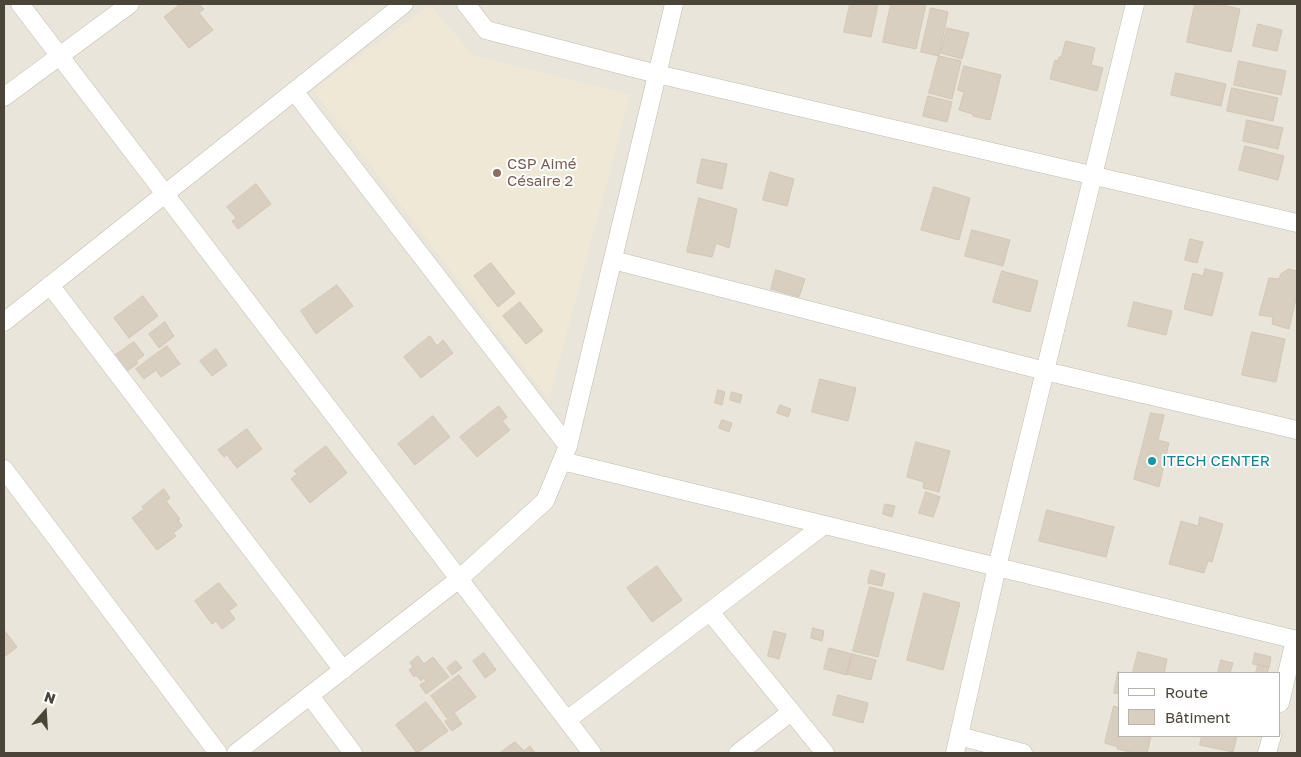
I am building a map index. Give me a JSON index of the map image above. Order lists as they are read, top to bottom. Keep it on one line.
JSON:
{"places":["CSP Aimé Césaire 2","ITECH CENTER"],"legend":["Route","Bâtiment"],"north":"top"}
